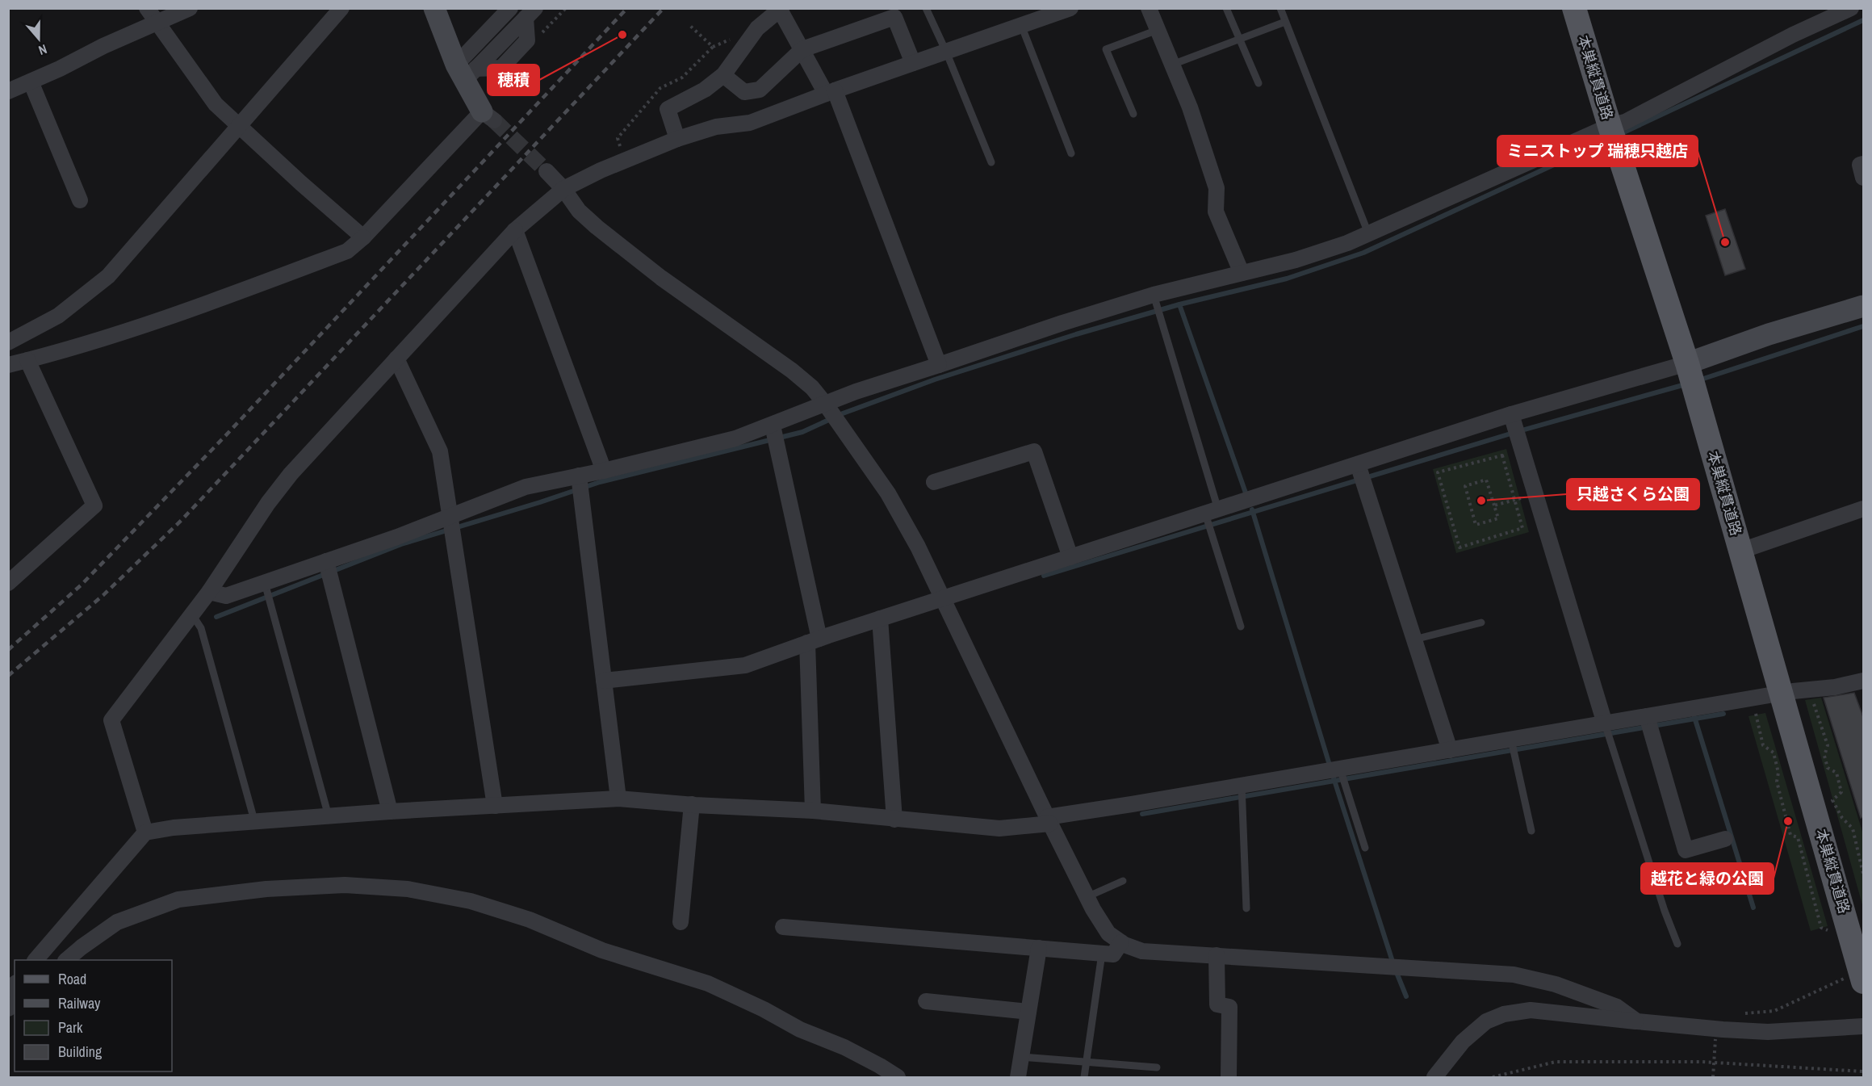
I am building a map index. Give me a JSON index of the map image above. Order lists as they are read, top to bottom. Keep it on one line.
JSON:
{"streets":{"main road":["本巣縦貫道路"]},"places":["穂積","ミニストップ 瑞穂只越店","只越さくら公園","越花と緑の公園"],"legend":["Road","Railway","Park","Building"],"north":"bottom"}
